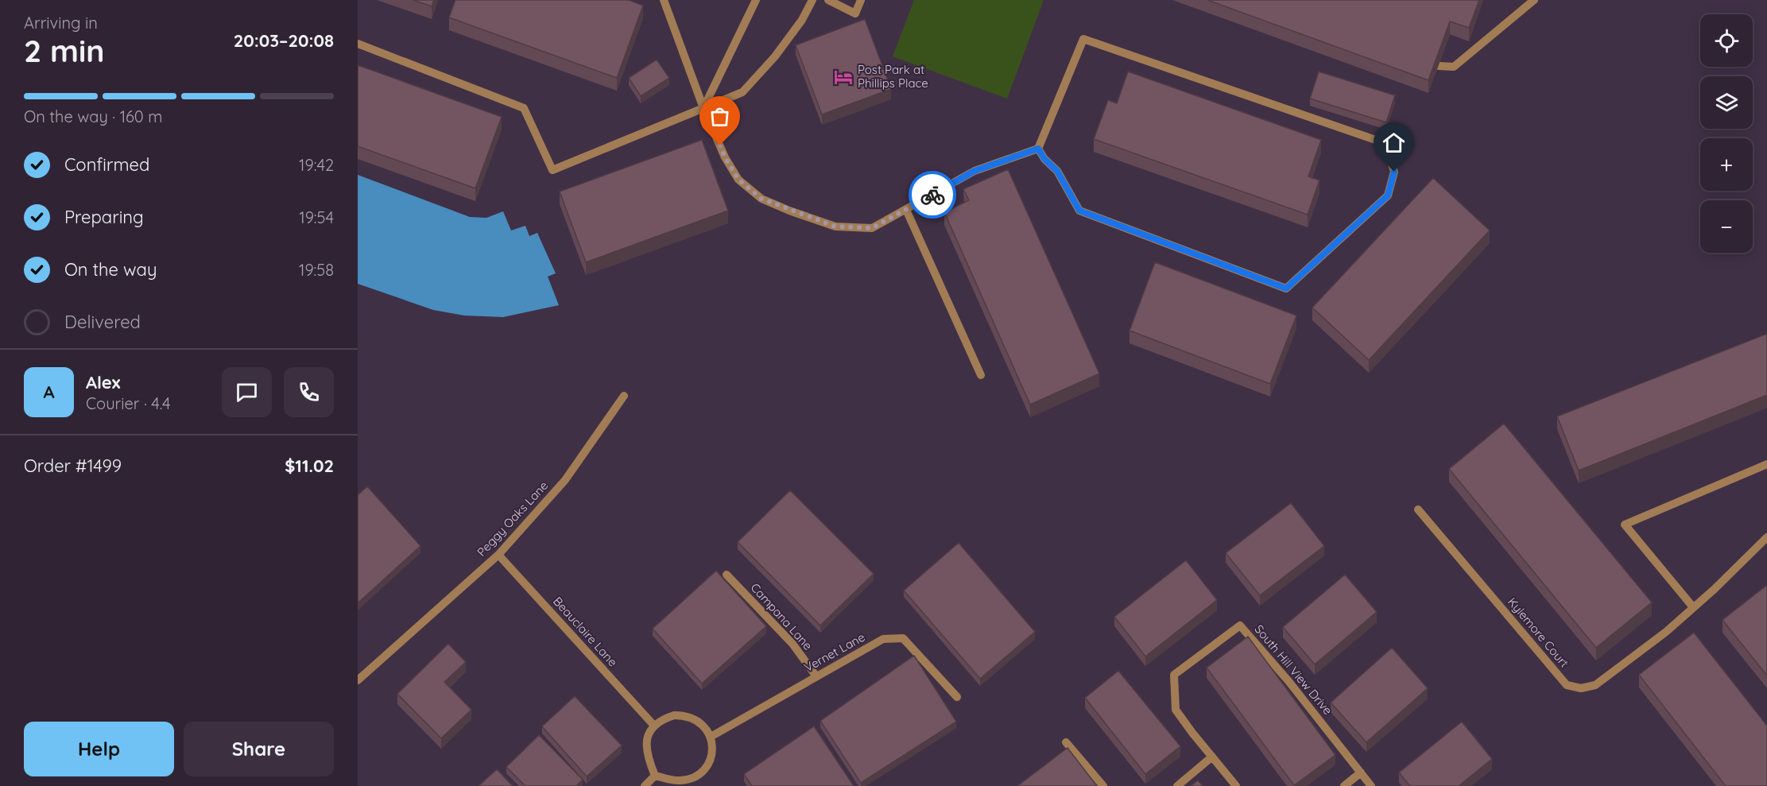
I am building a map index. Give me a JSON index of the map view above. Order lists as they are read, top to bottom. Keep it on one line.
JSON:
{"streets":{"street":["Peggy Oaks Lane","Campana Lane","Beauclaire Lane","Kylemore Court","Vernet Lane","South Hill View Drive"]},"crossings":[["Peggy Oaks Lane","Beauclaire Lane"],["Campana Lane","Vernet Lane"],["Beauclaire Lane","Vernet Lane"]],"places":{"hotel":["Post Park at Phillips Place"]},"page":{"heading":["2 min","Arriving in","20:03–20:08"],"panel":["Alex","Courier · 4.4","Order #1499","$11.02"],"map_buttons":["+","−"],"bar":"On the way · 160 m","list":[["Confirmed","19:42"],["Preparing","19:54"],["On the way","19:58"],"Delivered"],"round":"A","buttons":["Help","Share"]}}
